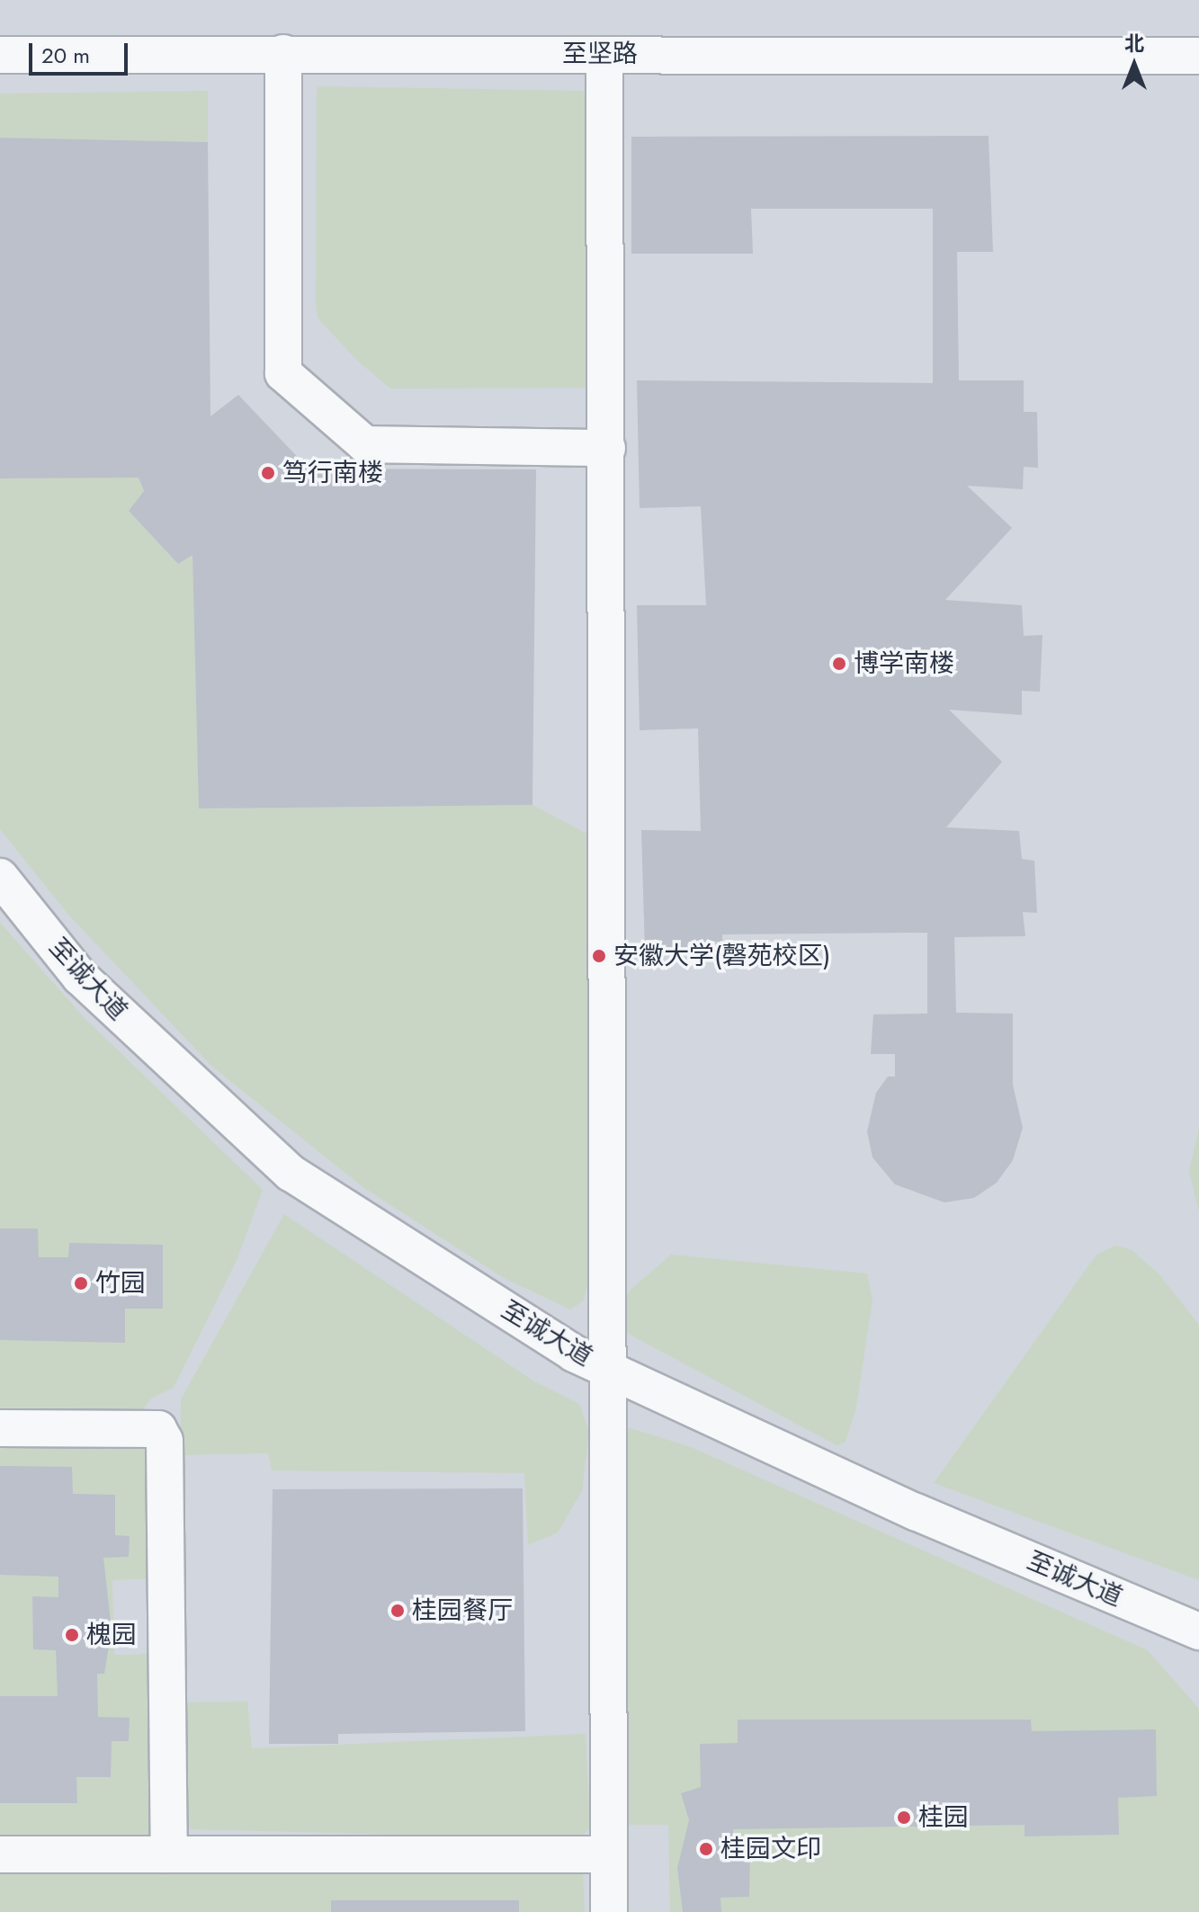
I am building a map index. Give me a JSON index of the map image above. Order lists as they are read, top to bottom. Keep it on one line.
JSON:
{"streets":{"street":["至坚路","至诚大道"]},"places":["笃行南楼","博学南楼","安徽大学(磬苑校区)","竹园","桂园餐厅","槐园","桂园","桂园文印"],"scale_bar":"20 m","north":"top"}
